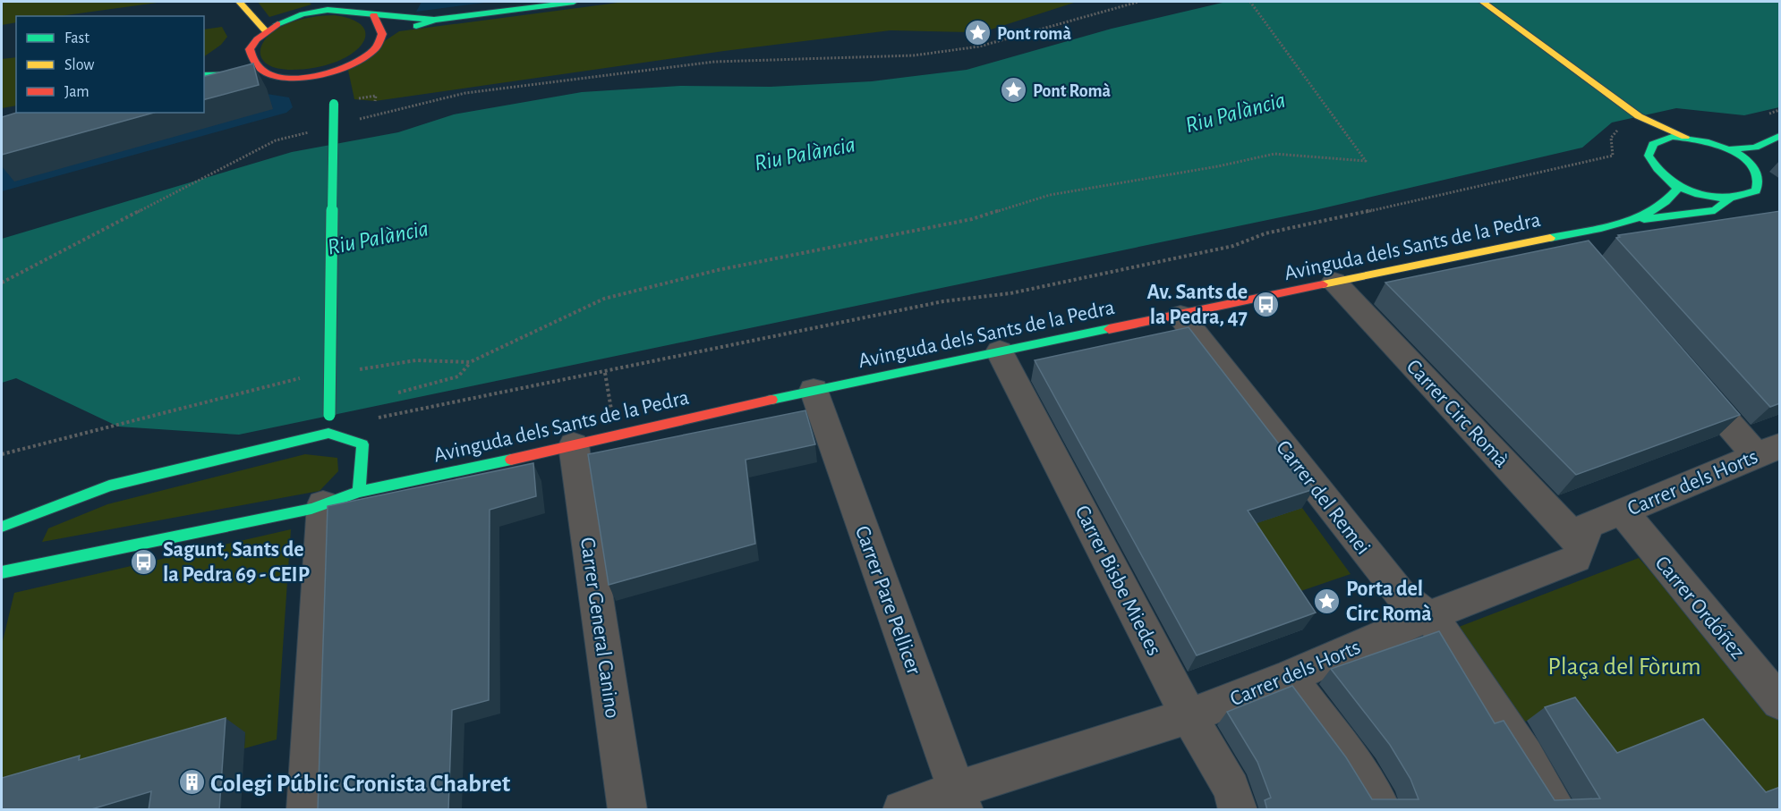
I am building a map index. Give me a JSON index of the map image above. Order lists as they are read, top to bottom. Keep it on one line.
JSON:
{"streets":{"street":["Avinguda dels Sants de la Pedra","Carrer Circ Romà","Carrer dels Horts","Carrer del Remei","Carrer Bisbe Miedes","Carrer Pare Pellicer","Carrer Ordóñez","Carrer General Canino"]},"crossings":[["Avinguda dels Sants de la Pedra","Carrer Circ Romà"],["Avinguda dels Sants de la Pedra","Carrer del Remei"],["Avinguda dels Sants de la Pedra","Carrer Bisbe Miedes"],["Avinguda dels Sants de la Pedra","Carrer Pare Pellicer"],["Avinguda dels Sants de la Pedra","Carrer General Canino"],["Carrer Circ Romà","Carrer dels Horts"],["Carrer dels Horts","Carrer del Remei"],["Carrer dels Horts","Carrer Bisbe Miedes"],["Carrer dels Horts","Carrer Pare Pellicer"],["Carrer dels Horts","Carrer Ordóñez"]],"water":["Riu Palància"],"parks":["Plaça del Fòrum"],"places":{"place":["Pont romà","Pont Romà","Porta del Circ Romà"],"bus stop":["Av. Sants de la Pedra, 47","Sagunt, Sants de la Pedra 69 - CEIP"],"building":["Colegi Públic Cronista Chabret"]},"legend":["Fast","Slow","Jam"]}
